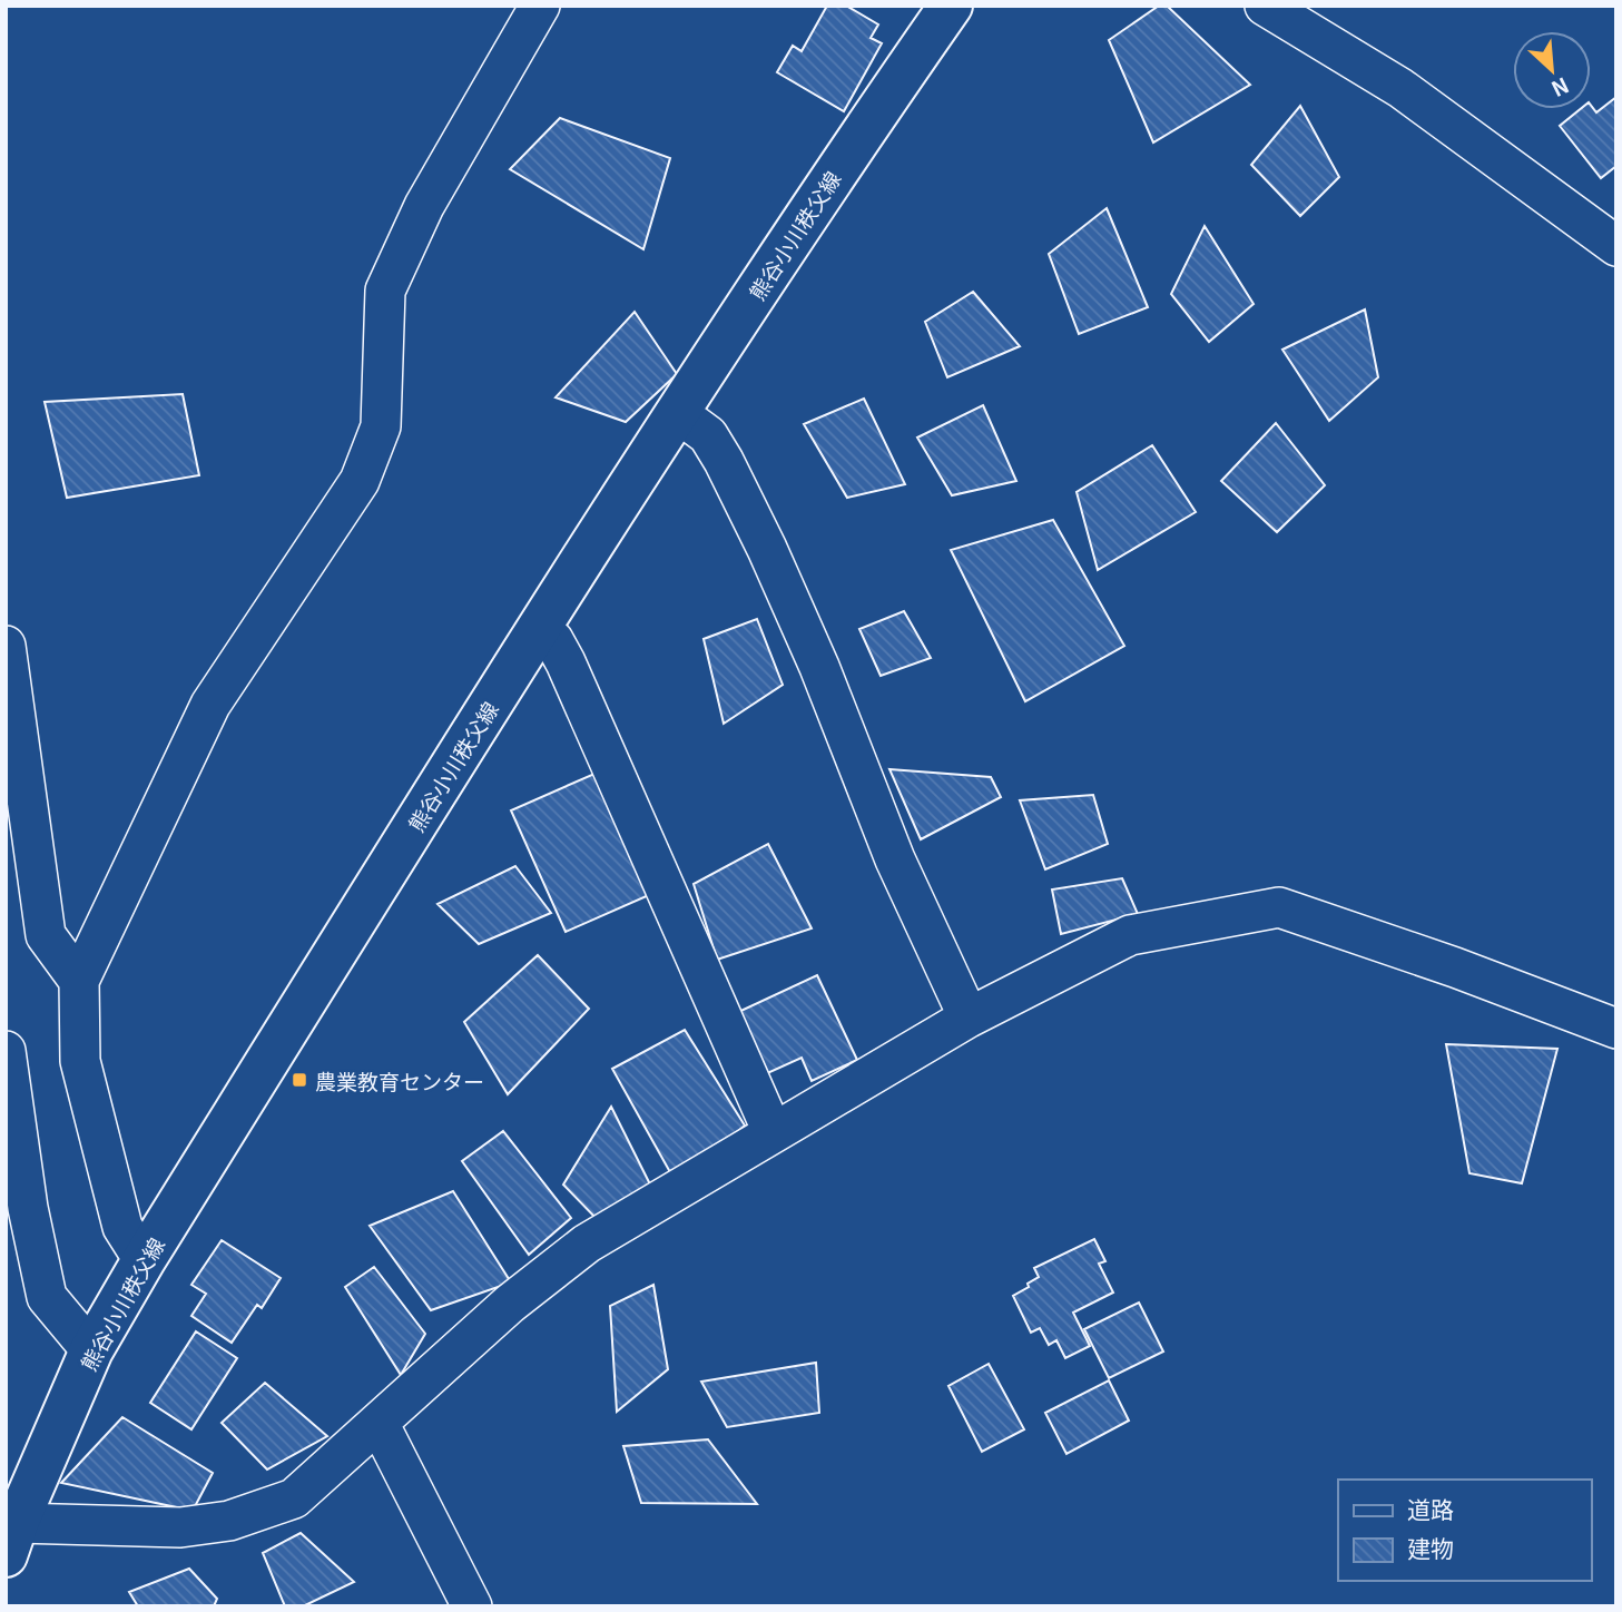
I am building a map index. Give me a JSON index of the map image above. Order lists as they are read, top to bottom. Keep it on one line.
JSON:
{"streets":{"main road":["熊谷小川秩父線"]},"places":{"transit":["農業教育センター"]},"legend":["道路","建物"],"north":"bottom right"}
